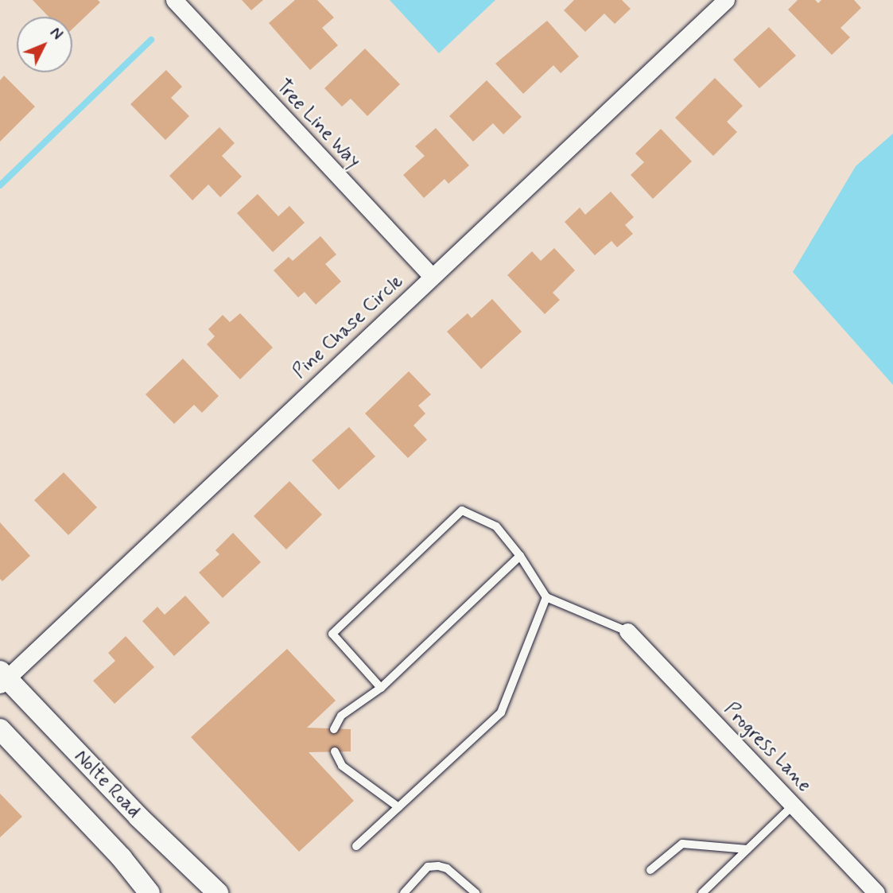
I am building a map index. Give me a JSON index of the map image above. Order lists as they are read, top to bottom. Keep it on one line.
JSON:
{"streets":{"street":["Tree Line Way","Pine Chase Circle","Progress Lane","Nolte Road"]},"crossings":[["Tree Line Way","Pine Chase Circle"],["Pine Chase Circle","Nolte Road"]],"north":"top right"}
